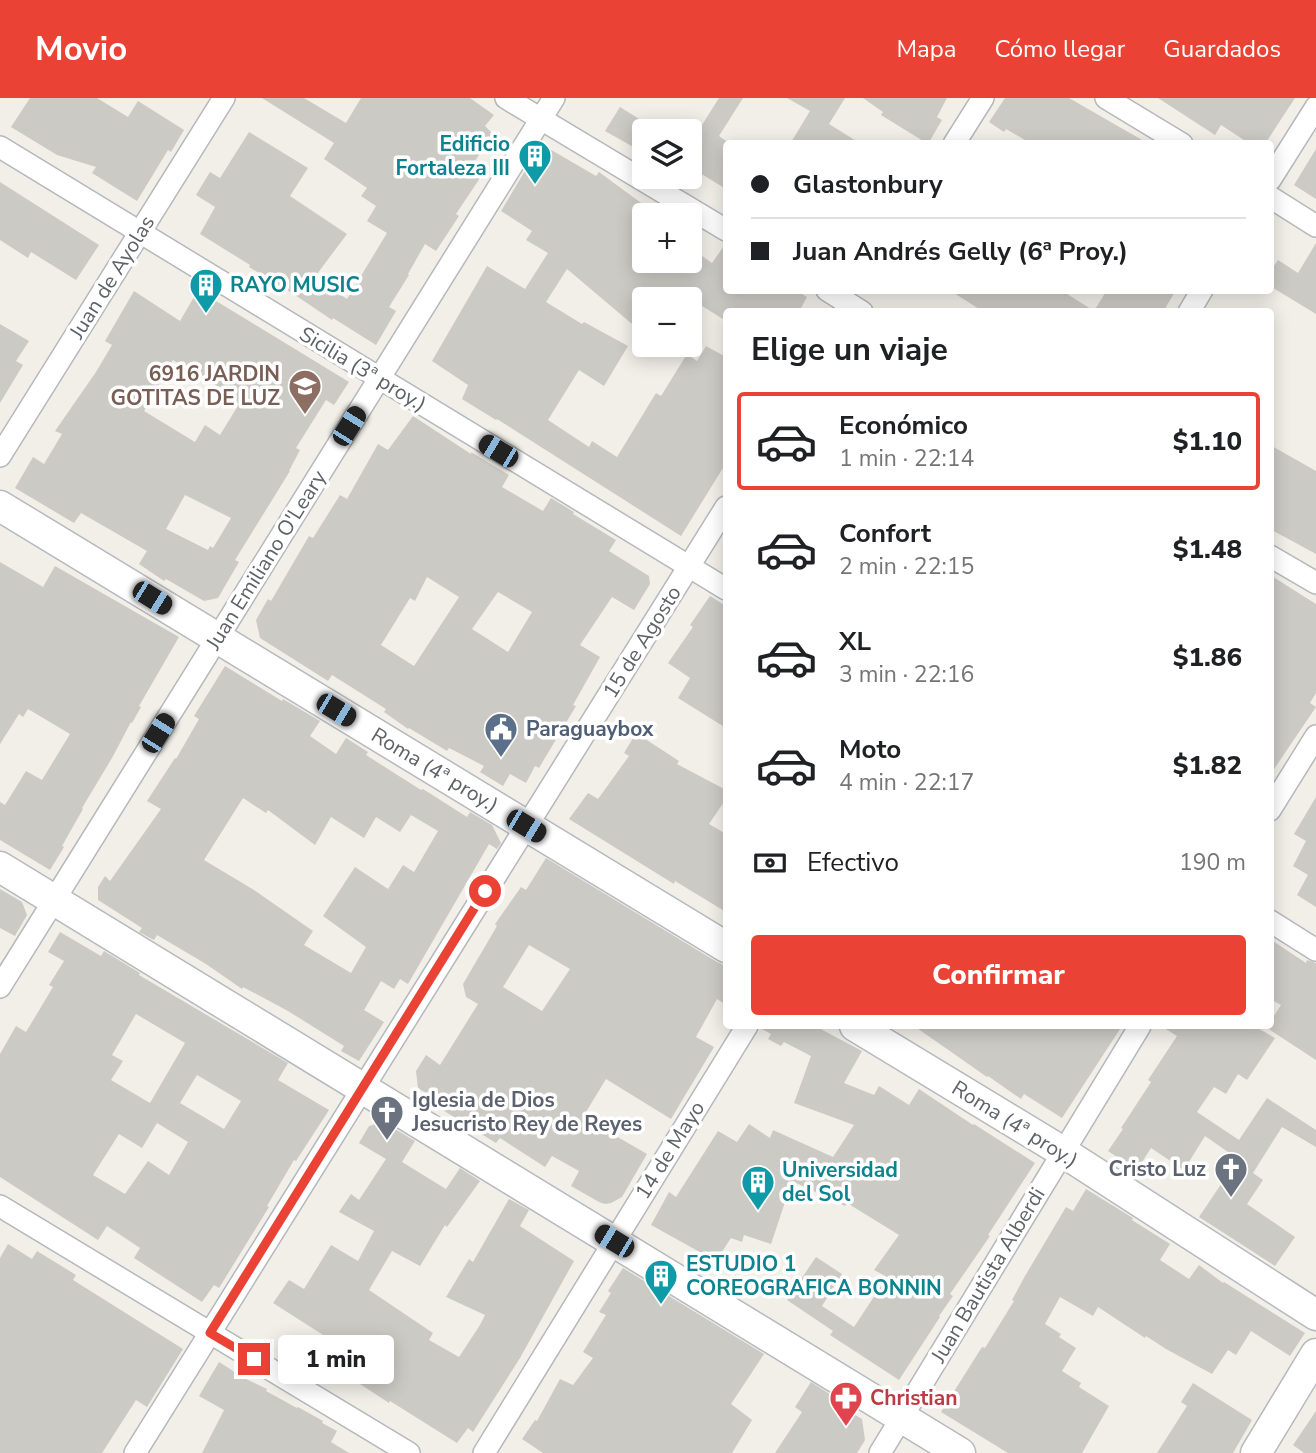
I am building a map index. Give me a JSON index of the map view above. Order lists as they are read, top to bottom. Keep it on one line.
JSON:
{"streets":{"street":["Juan de Ayolas","Sicilia (3ª proy.)","Juan Emiliano O'Leary","15 de Agosto","Roma (4ª proy.)","14 de Mayo","Juan Bautista Alberdi"]},"crossings":[["Juan de Ayolas","Sicilia (3ª proy.)"],["Sicilia (3ª proy.)","Juan Emiliano O'Leary"],["Sicilia (3ª proy.)","15 de Agosto"],["Juan Emiliano O'Leary","Roma (4ª proy.)"],["15 de Agosto","Roma (4ª proy.)"],["Roma (4ª proy.)","Juan Bautista Alberdi"]],"places":{"building":["Edificio Fortaleza III","RAYO MUSIC","Universidad del Sol","ESTUDIO 1 COREOGRAFICA BONNIN"],"school or university":["6916 JARDIN GOTITAS DE LUZ"],"public building":["Paraguaybox"],"church":["Iglesia de Dios Jesucristo Rey de Reyes","Cristo Luz"],"pharmacy":["Christian"]},"page":{"header":"Movio","nav":["Mapa","Cómo llegar","Guardados"],"map_buttons":["+","−"],"banner":["Glastonbury","Juan Andrés Gelly (6ª Proy.)"],"heading":"Elige un viaje","list":[{"name":"Económico","note":"1 min · 22:14","value":"$1.10"},{"name":"Confort","note":"2 min · 22:15","value":"$1.48"},{"name":"XL","note":"3 min · 22:16","value":"$1.86"},{"name":"Moto","note":"4 min · 22:17","value":"$1.82"}],"pay":["Efectivo","190 m"],"buttons":"Confirmar","bubble":"1 min"}}
